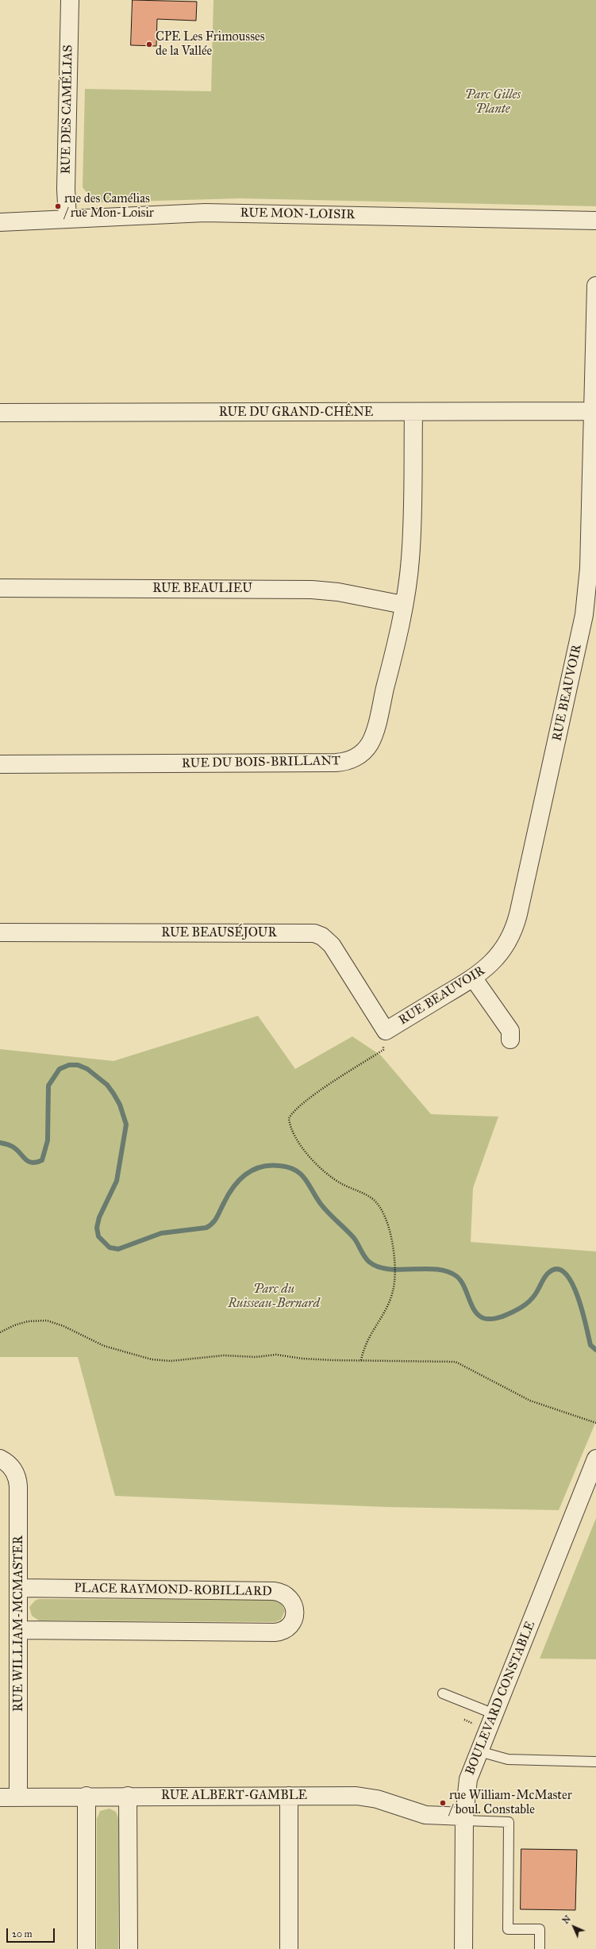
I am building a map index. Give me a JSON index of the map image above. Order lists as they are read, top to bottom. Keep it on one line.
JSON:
{"streets":{"street":["RUE DES CAMÉLIAS","RUE MON-LOISIR","RUE DU GRAND-CHÊNE","RUE BEAULIEU","RUE BEAUVOIR","RUE DU BOIS-BRILLANT","RUE BEAUSÉJOUR","PLACE RAYMOND-ROBILLARD","RUE WILLIAM-MCMASTER","BOULEVARD CONSTABLE","RUE ALBERT-GAMBLE"]},"crossings":[["RUE DES CAMÉLIAS","RUE MON-LOISIR"],["RUE DU GRAND-CHÊNE","RUE BEAUVOIR"],["RUE DU GRAND-CHÊNE","RUE DU BOIS-BRILLANT"],["RUE BEAULIEU","RUE DU BOIS-BRILLANT"],["RUE BEAUVOIR","RUE BEAUSÉJOUR"],["PLACE RAYMOND-ROBILLARD","RUE WILLIAM-MCMASTER"],["RUE WILLIAM-MCMASTER","RUE ALBERT-GAMBLE"],["BOULEVARD CONSTABLE","RUE ALBERT-GAMBLE"]],"parks":["Parc Gilles Plante","Parc du Ruisseau-Bernard"],"places":["CPE Les Frimousses de la Vallée","rue des Camélias / rue Mon-Loisir","rue William-McMaster / boul. Constable"],"scale_bar":"20 m","north":"top left"}
